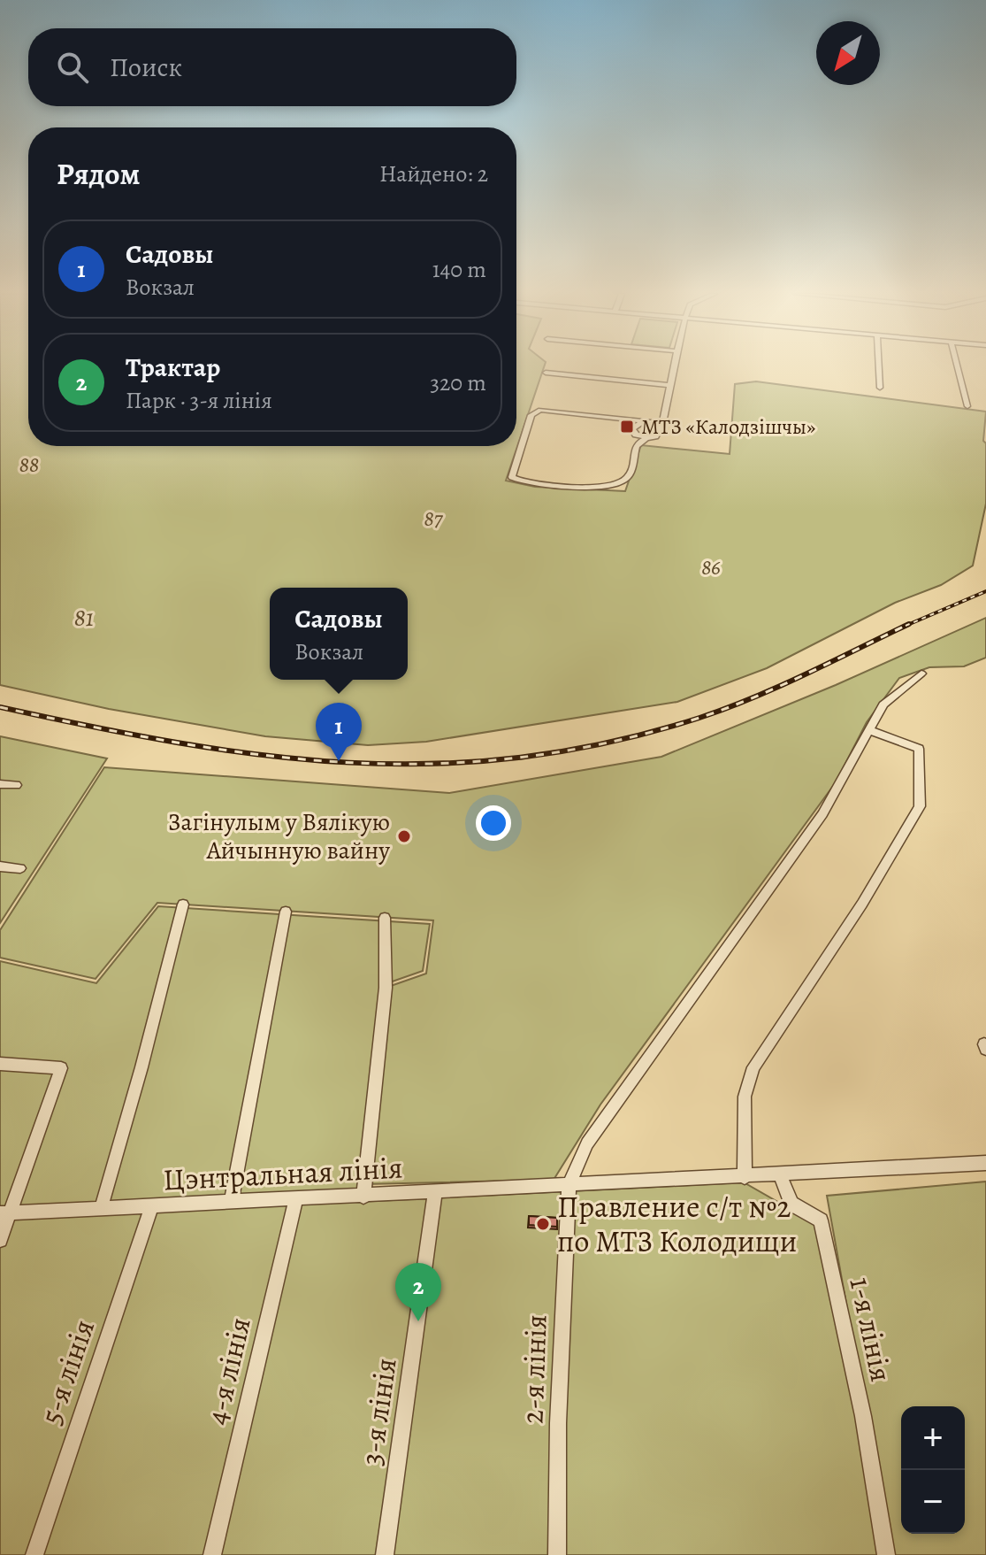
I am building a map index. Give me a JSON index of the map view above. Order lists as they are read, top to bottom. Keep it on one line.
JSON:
{"streets":{"street":["Цэнтральная лінія","1-я лінія","2-я лінія","4-я лінія","5-я лінія","3-я лінія"]},"crossings":[["Цэнтральная лінія","1-я лінія"],["Цэнтральная лінія","2-я лінія"],["Цэнтральная лінія","4-я лінія"],["Цэнтральная лінія","5-я лінія"],["Цэнтральная лінія","3-я лінія"]],"parks":["88","87","86","81"],"places":{"transit":["МТЗ «Калодзішчы»"],"other":["Загінулым у Вялікую Айчынную вайну","Правление с/т №2 по МТЗ Колодищи"]},"north":"bottom left","page":{"search":"Поиск","heading":["Рядом","Найдено: 2"],"list":[{"mark":"1","name":"Садовы","note":"Вокзал","value":"140 m"},{"mark":"2","name":"Трактар","note":"Парк · 3-я лінія","value":"320 m"}],"popup":["Садовы","Вокзал"],"pins":["1","2"],"map_buttons":["+","−"]}}
